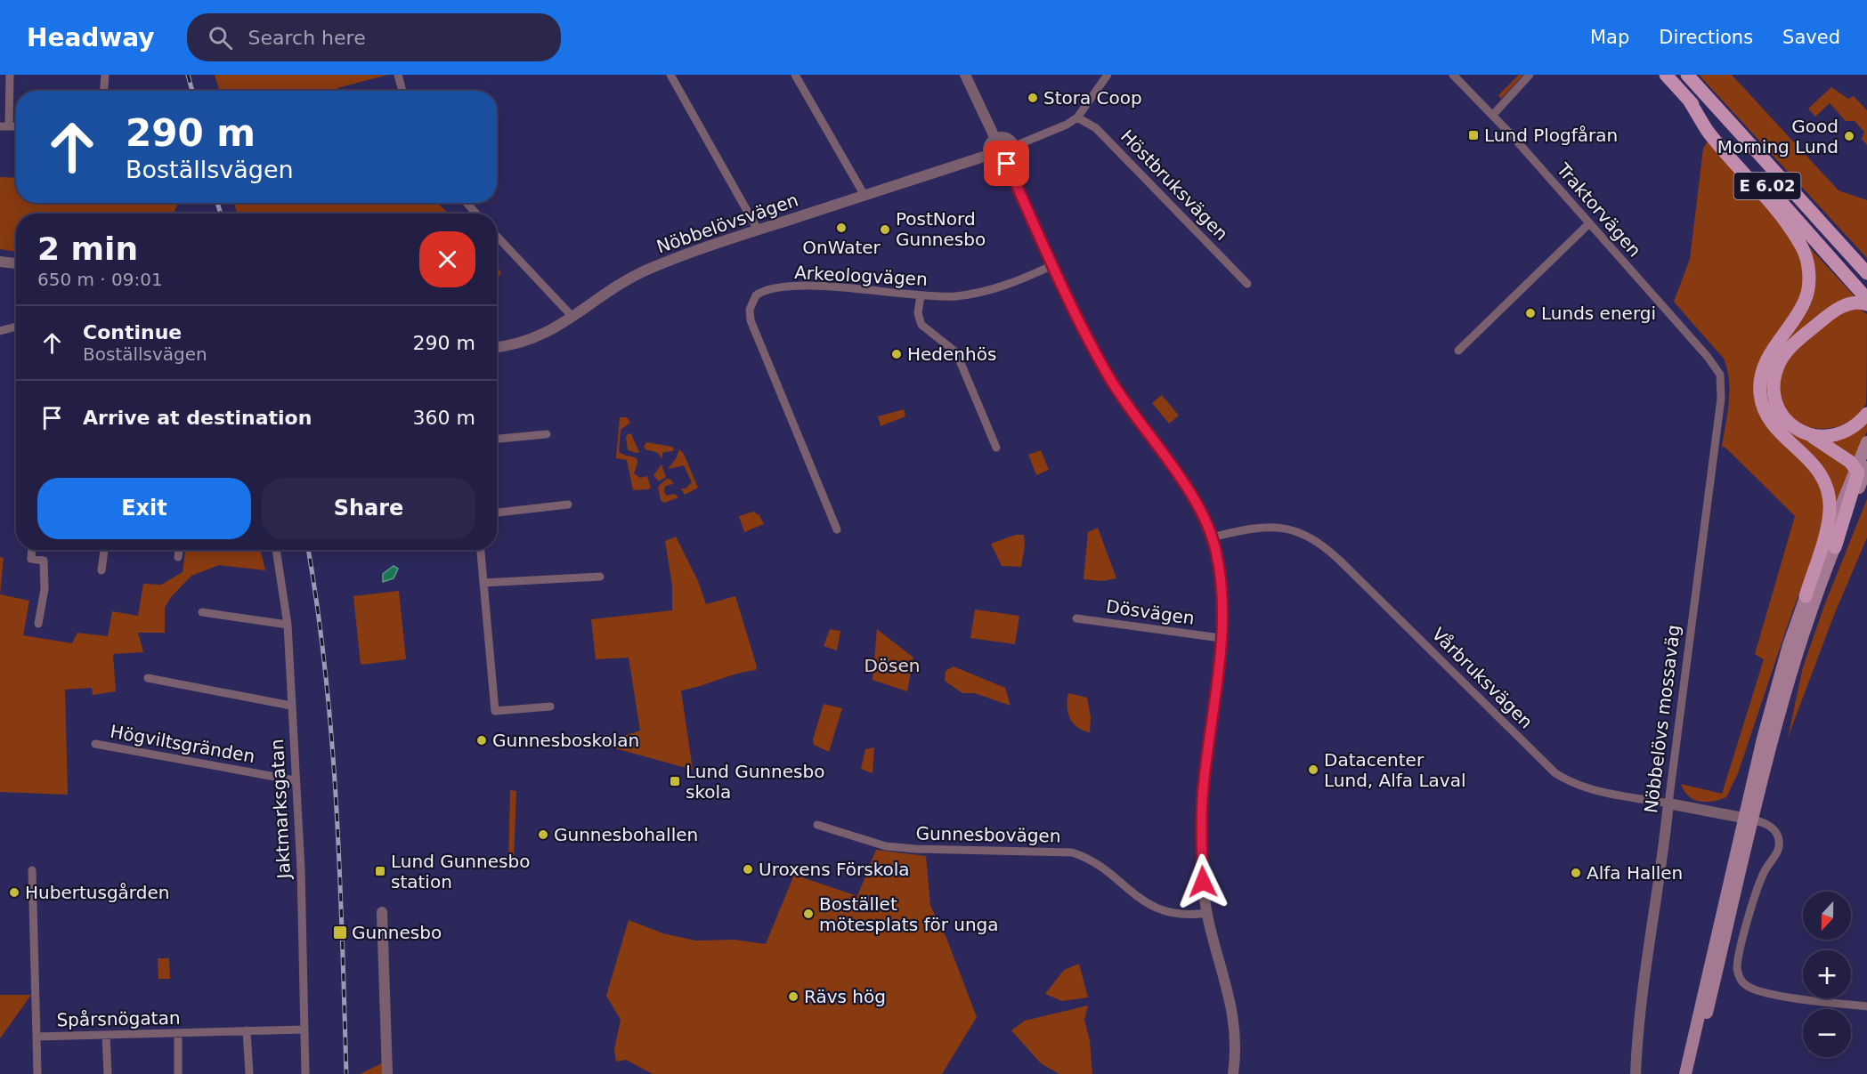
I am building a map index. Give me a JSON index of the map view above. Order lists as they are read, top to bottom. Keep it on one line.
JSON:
{"streets":{"main road":["E 6.02"],"street":["Höstbruksvägen","Traktorvägen","Nöbbelövsvägen","Arkeologvägen","Dösvägen","Vårbruksvägen","Nöbbelövs mossaväg","Högviltsgränden","Jaktmarksgatan","Gunnesbovägen","Spårsnögatan"]},"crossings":[["Traktorvägen","Nöbbelövs mossaväg"],["Vårbruksvägen","Nöbbelövs mossaväg"],["Högviltsgränden","Jaktmarksgatan"],["Jaktmarksgatan","Spårsnögatan"]],"parks":["Dösen"],"places":{"other":["Stora Coop","Good Morning Lund","OnWater","PostNord Gunnesbo","Lunds energi","Hedenhös","Gunnesboskolan","Datacenter Lund, Alfa Laval","Gunnesbohallen","Uroxens Förskola","Alfa Hallen","Hubertusgården","Bostället mötesplats för unga","Rävs hög"],"transit":["Lund Plogfåran","Lund Gunnesbo skola","Lund Gunnesbo station","Gunnesbo"]},"north":"bottom","page":{"header":"Headway","search":"Search here","nav":["Map","Directions","Saved"],"turn":["290 m","Boställsvägen"],"heading":["2 min","650 m · 09:01"],"list":[{"name":"Continue","note":"Boställsvägen","value":"290 m"},{"name":"Arrive at destination","value":"360 m"}],"buttons":["Exit","Share"],"map_buttons":["+","−"]}}
